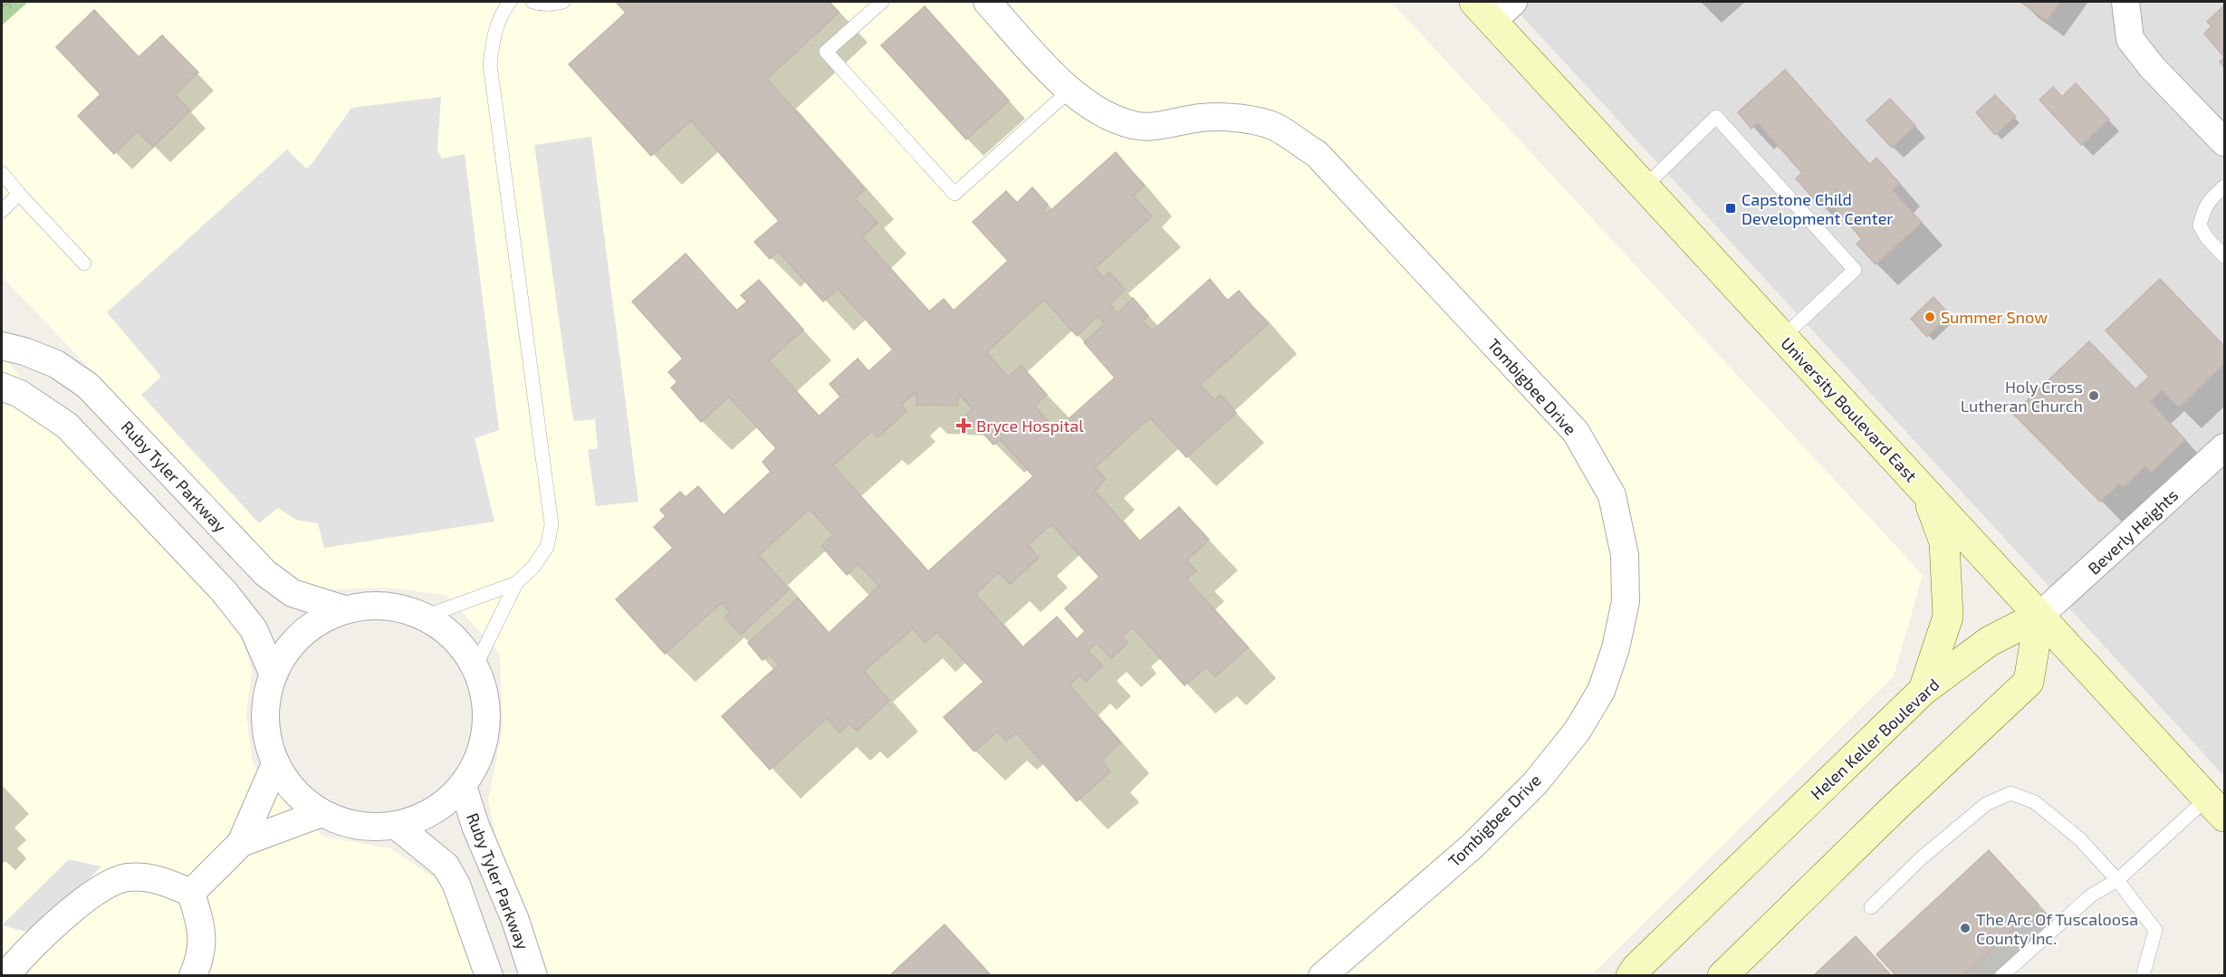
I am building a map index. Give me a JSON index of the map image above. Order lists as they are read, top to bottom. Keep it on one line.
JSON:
{"streets":{"street":["Tombigbee Drive","University Boulevard East","Ruby Tyler Parkway","Beverly Heights","Helen Keller Boulevard"]},"crossings":[["University Boulevard East","Beverly Heights"],["University Boulevard East","Helen Keller Boulevard"],["Beverly Heights","Helen Keller Boulevard"]],"places":{"transit":["Capstone Child Development Center"],"other":["Summer Snow","Holy Cross Lutheran Church","The Arc Of Tuscaloosa County Inc."],"health":["Bryce Hospital"]}}
